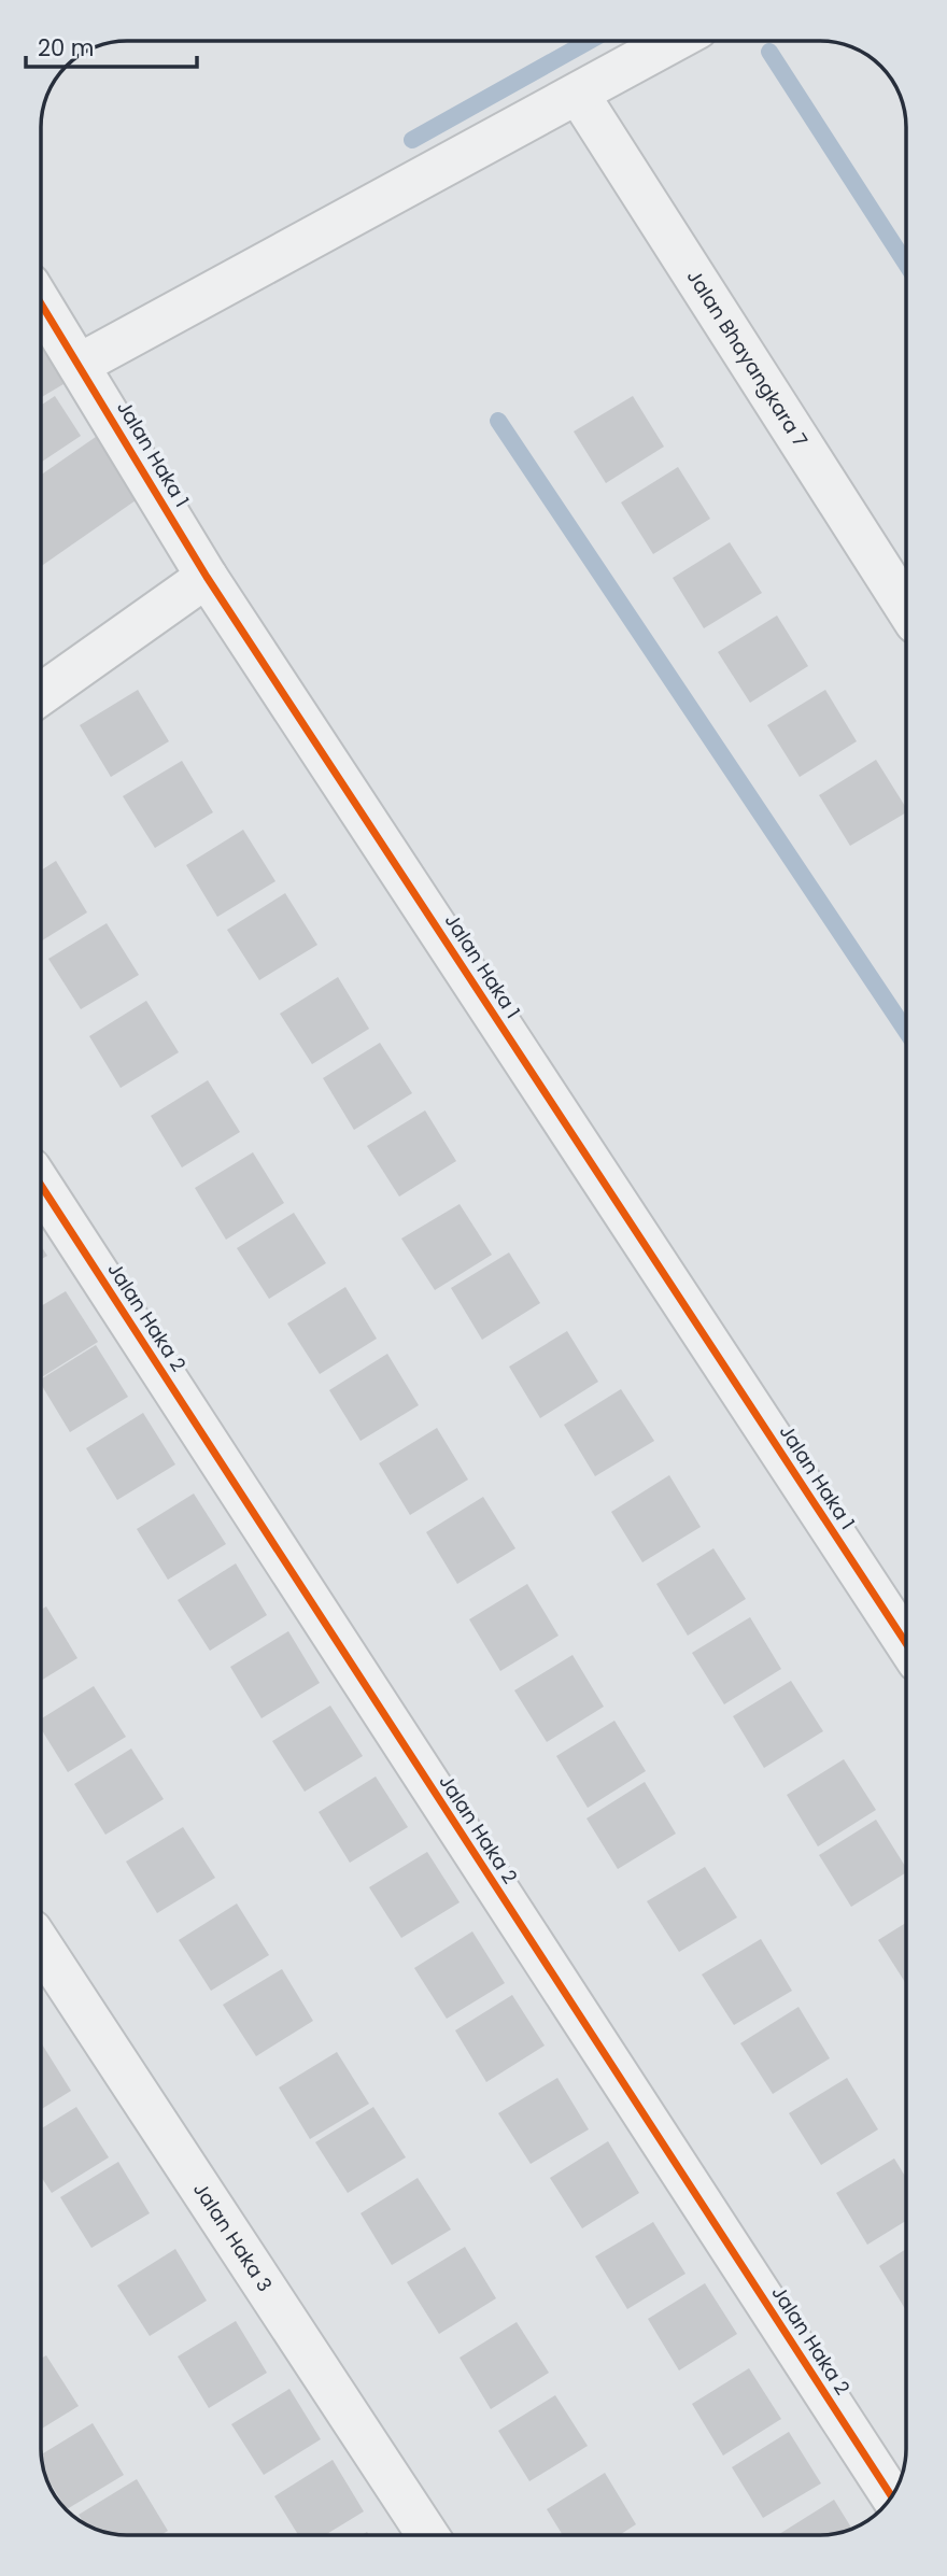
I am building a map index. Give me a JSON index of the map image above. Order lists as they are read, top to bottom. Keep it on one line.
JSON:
{"streets":{"street":["Jalan Bhayangkara 7","Jalan Haka 1","Jalan Haka 2","Jalan Haka 3"]},"scale_bar":"20 m"}
